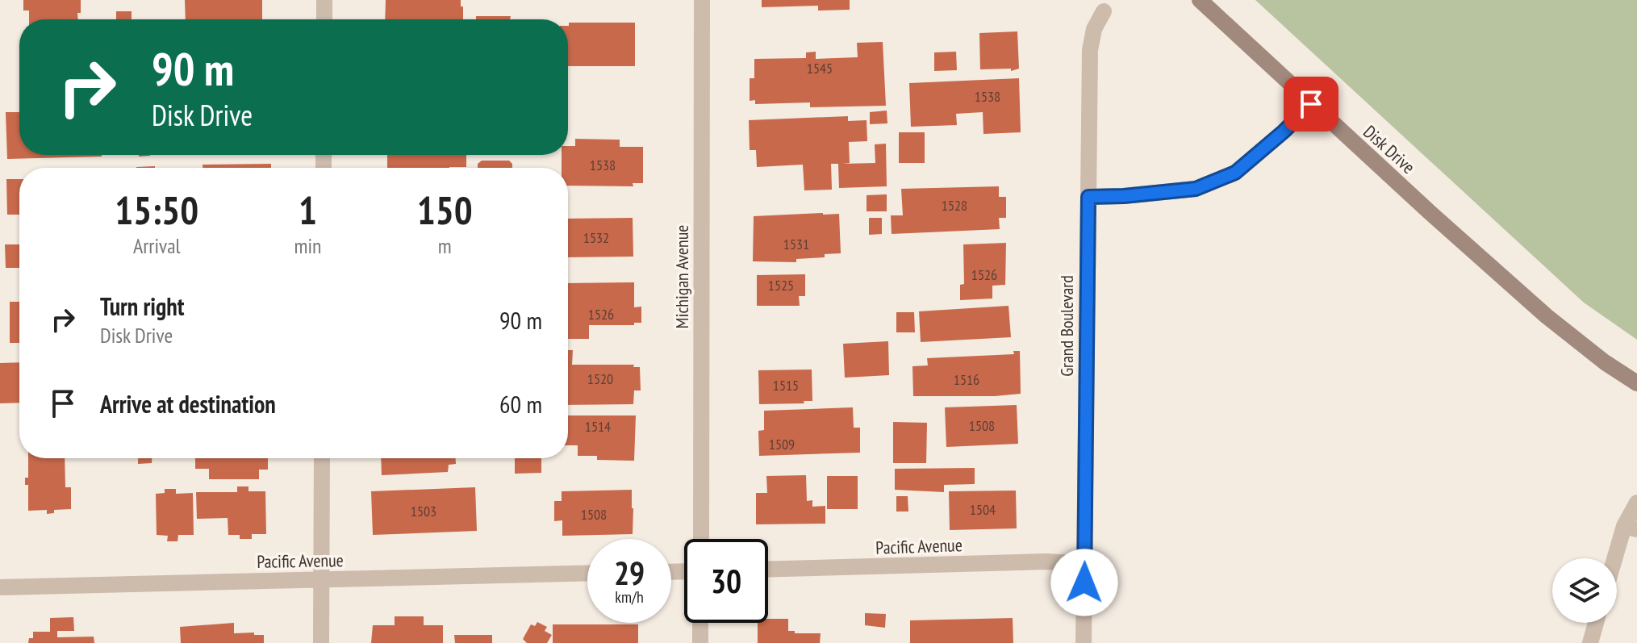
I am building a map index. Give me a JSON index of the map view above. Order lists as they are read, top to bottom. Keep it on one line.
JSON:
{"streets":{"street":["Disk Drive","Michigan Avenue","Grand Boulevard","Pacific Avenue"]},"crossings":[["Grand Boulevard","Pacific Avenue"]],"house_numbers":["1545","1538","1538","1528","1532","1531","1526","1525","1526","1520","1516","1515","1508","1514","1509","1504","1503","1508"],"page":{"turn":["90 m","Disk Drive"],"eta":["15:50","Arrival","1","min","150","m"],"list":[{"name":"Turn right","note":"Disk Drive","value":"90 m"},{"name":"Arrive at destination","value":"60 m"}],"speed":"29 km/h","limit":"30"}}
